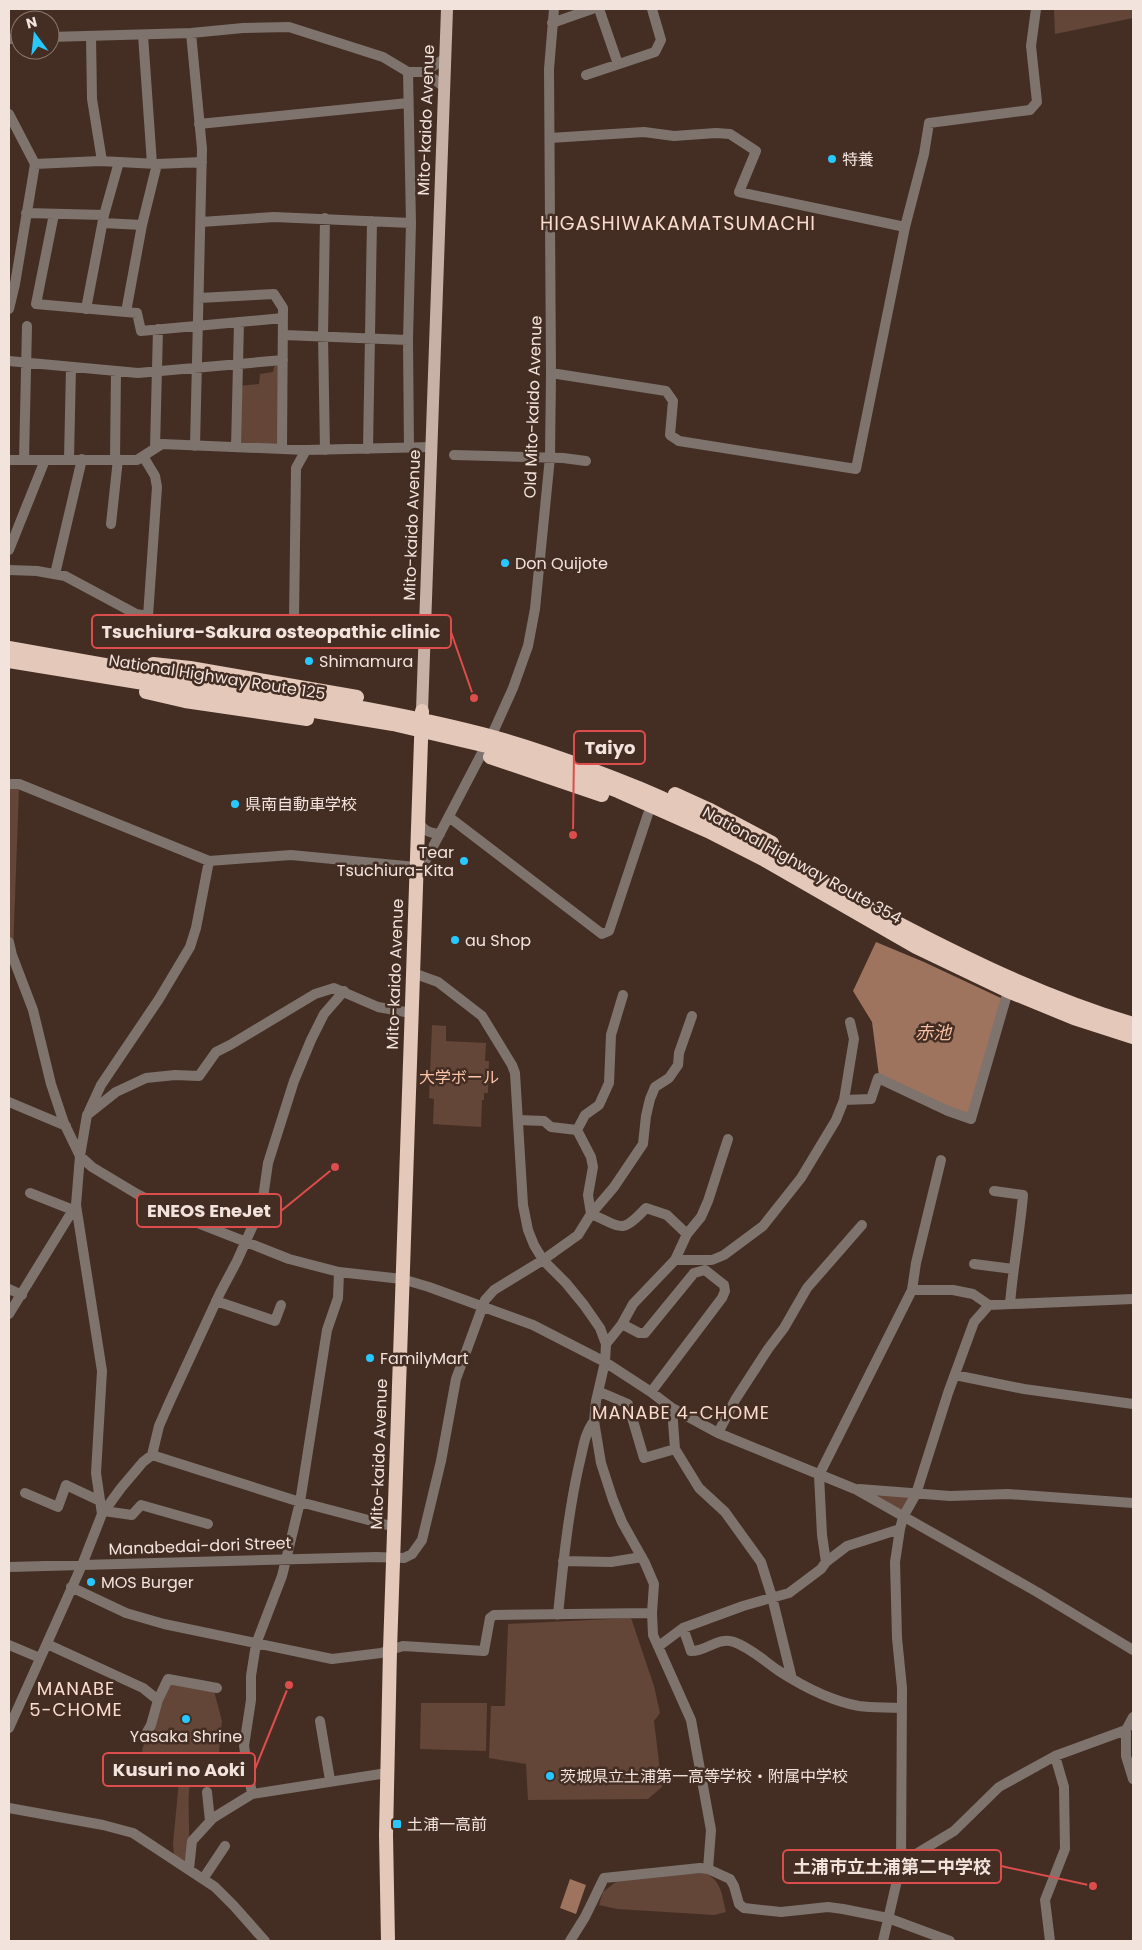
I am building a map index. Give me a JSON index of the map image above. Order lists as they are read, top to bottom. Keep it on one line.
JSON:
{"streets":{"highway":["Mito-kaido Avenue","National Highway Route 125","National Highway Route 354"],"street":["Old Mito-kaido Avenue","Manabedai-dori Street"]},"crossings":[["Mito-kaido Avenue","Old Mito-kaido Avenue"],["Mito-kaido Avenue","National Highway Route 125"],["Mito-kaido Avenue","National Highway Route 354"],["Mito-kaido Avenue","Manabedai-dori Street"],["National Highway Route 125","National Highway Route 354"]],"districts":["HIGASHIWAKAMATSUMACHI","MANABE 4-CHOME","MANABE 5-CHOME"],"water":["赤池"],"parks":["大学ボール"],"places":{"other":["特養","Don Quijote","Shimamura","Tsuchiura-Sakura osteopathic clinic","県南自動車学校","Taiyo","Tear Tsuchiura-Kita","au Shop","ENEOS EneJet","FamilyMart","MOS Burger","Kusuri no Aoki","Yasaka Shrine","茨城県立土浦第一高等学校・附属中学校","土浦市立土浦第二中学校"],"transit":["土浦一高前"]},"north":"top"}
